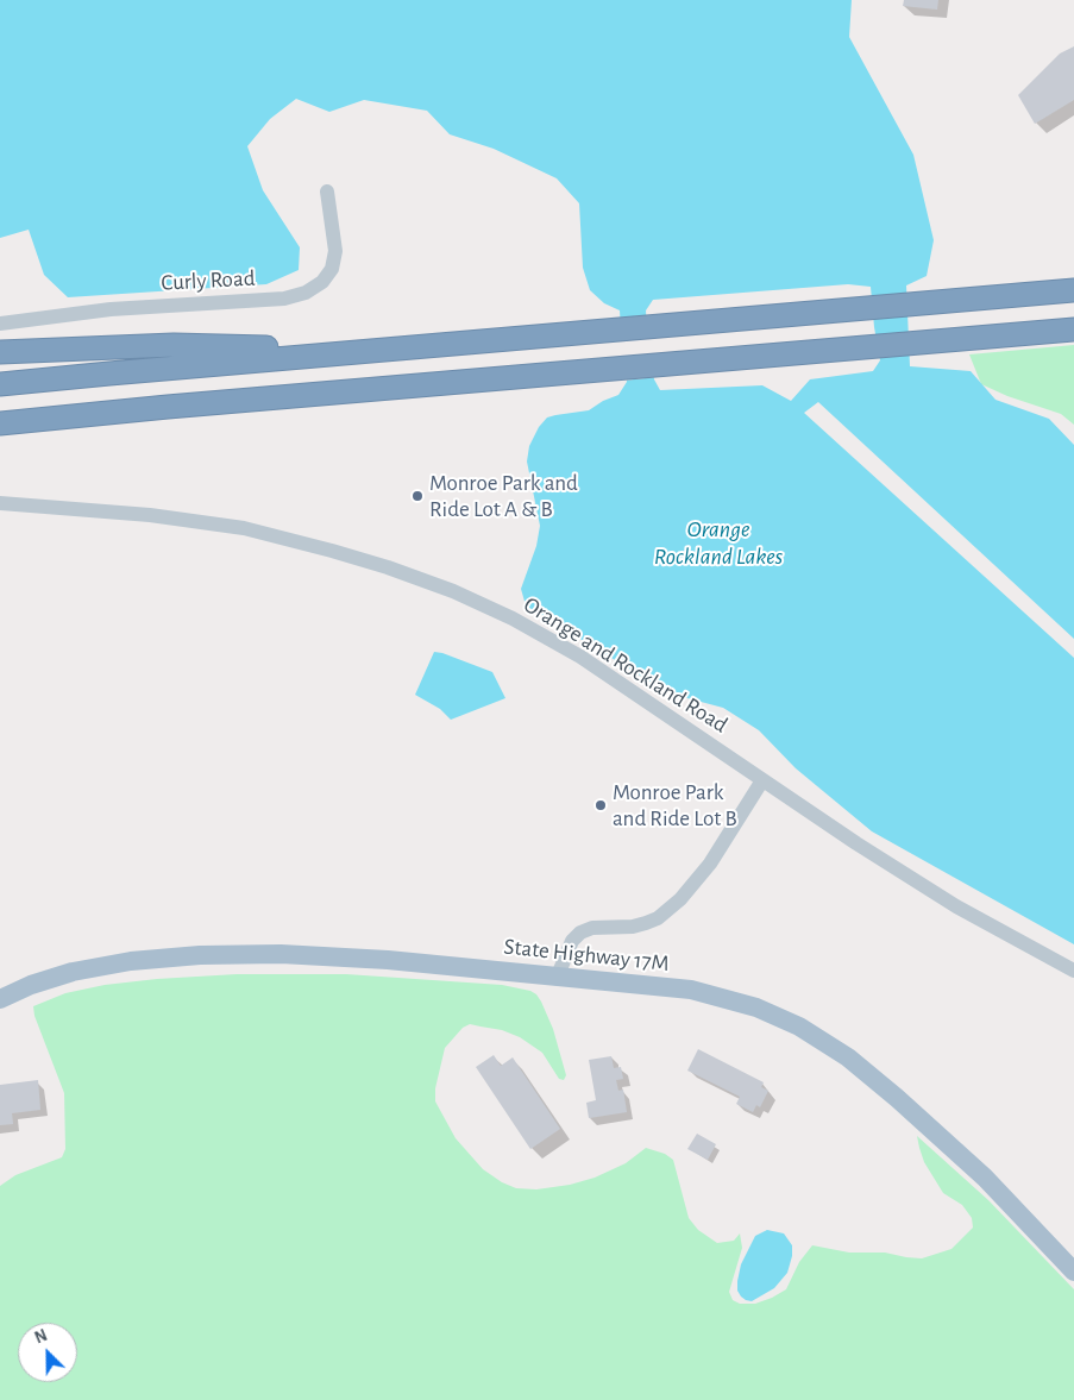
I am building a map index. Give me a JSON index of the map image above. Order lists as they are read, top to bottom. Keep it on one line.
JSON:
{"streets":{"main road":["State Highway 17M"],"street":["Curly Road","Orange and Rockland Road"]},"water":["Orange Rockland Lakes"],"places":["Monroe Park and Ride Lot A & B","Monroe Park and Ride Lot B"],"north":"top left"}
